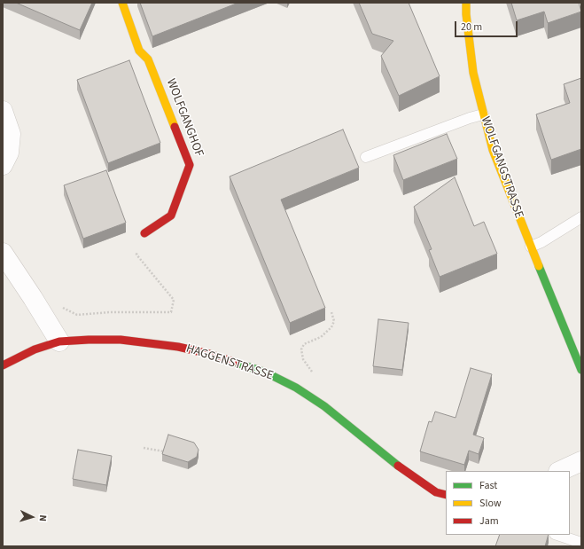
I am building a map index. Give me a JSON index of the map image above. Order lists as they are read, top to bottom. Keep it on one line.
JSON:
{"streets":{"street":["WOLFGANGHOF","WOLFGANGSTRASSE","HAGGENSTRASSE"]},"legend":["Fast","Slow","Jam"],"scale_bar":"20 m","north":"right"}
